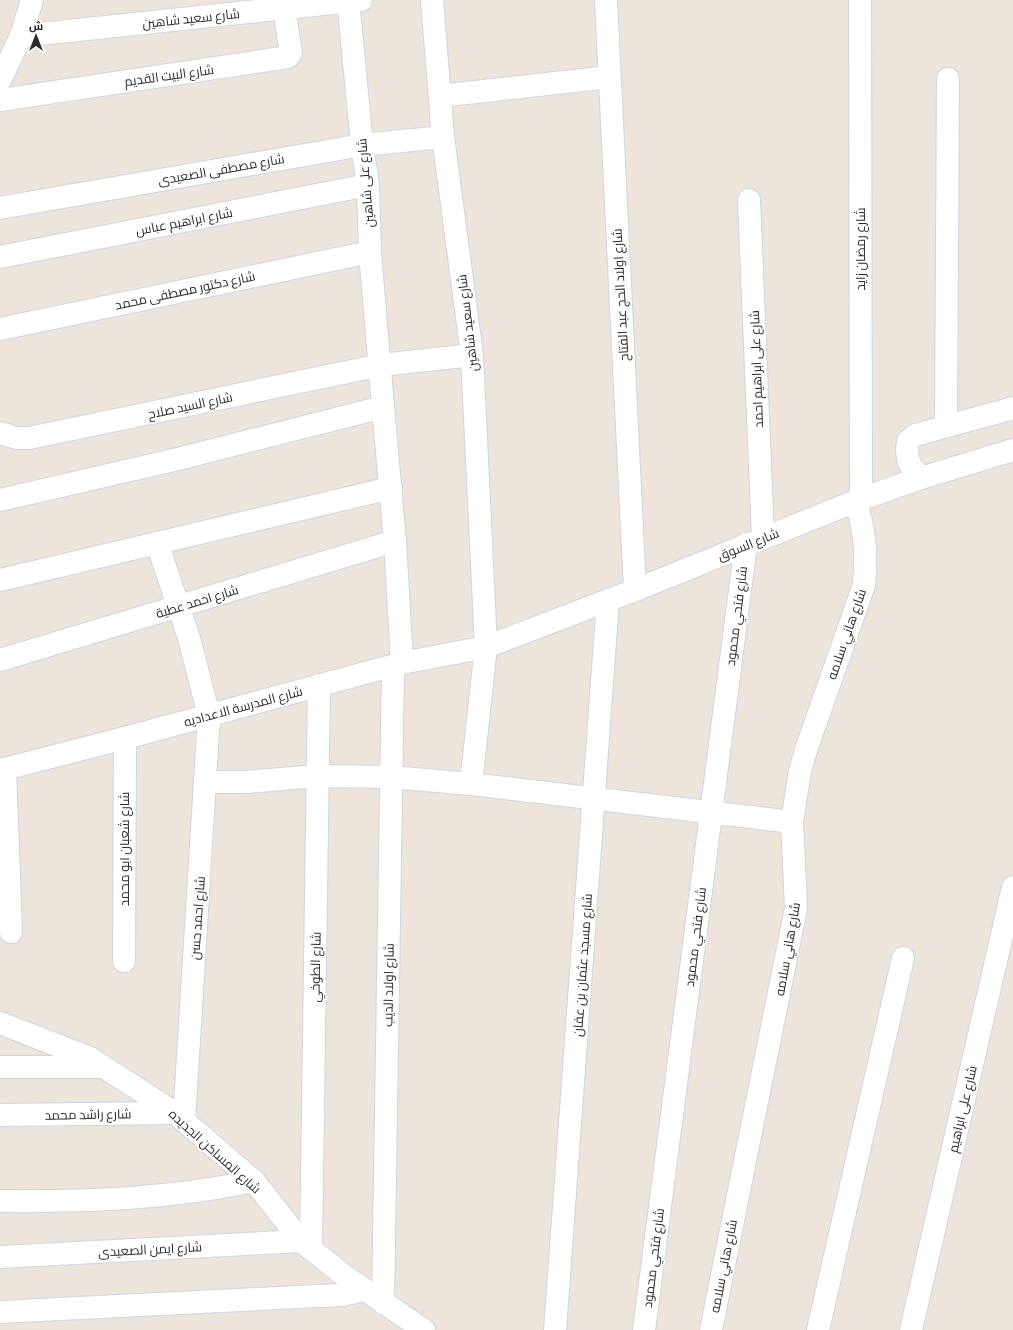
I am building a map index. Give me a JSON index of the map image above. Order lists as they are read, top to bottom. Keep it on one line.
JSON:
{"streets":{"street":["شارع سعيد شاهين","شارع البيت القديم","شارع مصطفى الصعيدى","شارع على شاهين","شارع ابراهيم عباس","شارع رمضان زايد","شارع دكتور مصطفى محمد","شارع اولاد الحج عبد الفتاح","شارع على ابراهيم احمد","شارع السيد صلاح","شارع السوق","شارع احمد عطية","شارع فتحي محمود","شارع هاني سلامه","شارع المدرسة الاعداديه","شارع شعبان ابو محمد","شارع احمد حسن","شارع مسجد عثمان بن عفان","شارع الطوخي","شارع اولاد الديب","شارع على ابراهيم","شارع راشد محمد","شارع المساكن الجديده","شارع ايمن الصعيدى"]},"crossings":[["شارع سعيد شاهين","شارع البيت القديم"],["شارع سعيد شاهين","شارع مصطفى الصعيدى"],["شارع سعيد شاهين","شارع على شاهين"],["شارع سعيد شاهين","شارع السيد صلاح"],["شارع سعيد شاهين","شارع السوق"],["شارع سعيد شاهين","شارع المدرسة الاعداديه"],["شارع مصطفى الصعيدى","شارع على شاهين"],["شارع على شاهين","شارع ابراهيم عباس"],["شارع على شاهين","شارع دكتور مصطفى محمد"],["شارع على شاهين","شارع السيد صلاح"],["شارع على شاهين","شارع اولاد الديب"],["شارع رمضان زايد","شارع السوق"],["شارع رمضان زايد","شارع هاني سلامه"],["شارع اولاد الحج عبد الفتاح","شارع السوق"],["شارع على ابراهيم احمد","شارع السوق"],["شارع على ابراهيم احمد","شارع فتحي محمود"],["شارع السوق","شارع فتحي محمود"],["شارع السوق","شارع هاني سلامه"],["شارع السوق","شارع المدرسة الاعداديه"],["شارع السوق","شارع مسجد عثمان بن عفان"],["شارع احمد عطية","شارع احمد حسن"],["شارع احمد عطية","شارع اولاد الديب"],["شارع المدرسة الاعداديه","شارع شعبان ابو محمد"],["شارع المدرسة الاعداديه","شارع احمد حسن"],["شارع المدرسة الاعداديه","شارع الطوخي"],["شارع المدرسة الاعداديه","شارع اولاد الديب"],["شارع احمد حسن","شارع راشد محمد"],["شارع احمد حسن","شارع المساكن الجديده"],["شارع الطوخي","شارع المساكن الجديده"],["شارع الطوخي","شارع ايمن الصعيدى"],["شارع اولاد الديب","شارع المساكن الجديده"],["شارع راشد محمد","شارع المساكن الجديده"],["شارع المساكن الجديده","شارع ايمن الصعيدى"]],"north":"top"}
